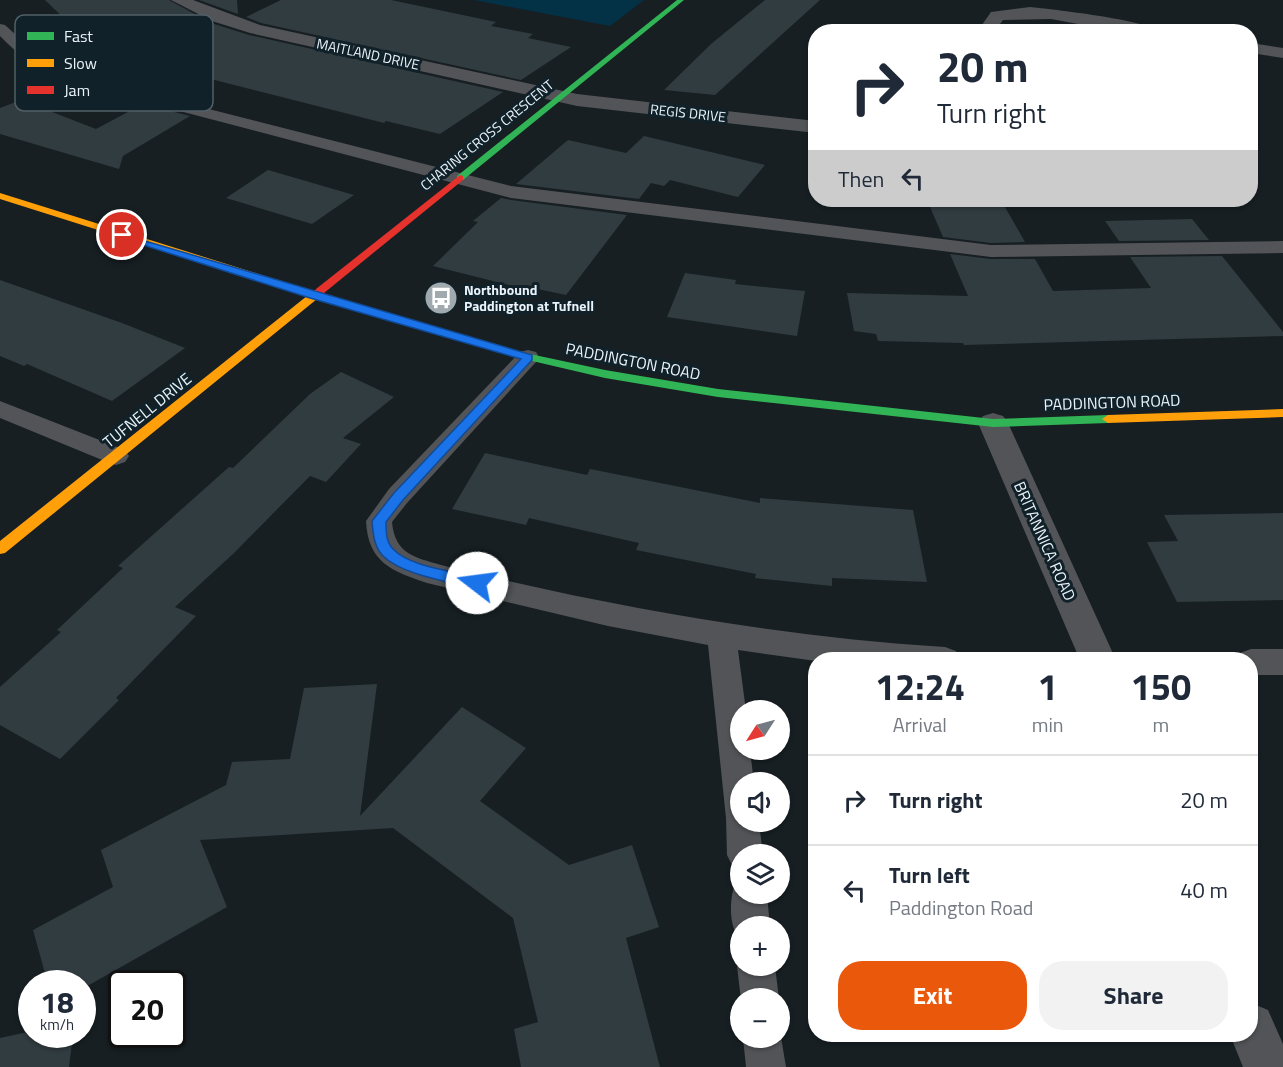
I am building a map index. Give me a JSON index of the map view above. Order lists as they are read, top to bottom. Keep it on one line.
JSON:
{"streets":{"street":["MAITLAND DRIVE","REGIS DRIVE","CHARING CROSS CRESCENT","PADDINGTON ROAD","TUFNELL DRIVE","BRITANNICA ROAD"]},"crossings":[["MAITLAND DRIVE","REGIS DRIVE"],["MAITLAND DRIVE","CHARING CROSS CRESCENT"],["REGIS DRIVE","CHARING CROSS CRESCENT"],["CHARING CROSS CRESCENT","PADDINGTON ROAD"],["CHARING CROSS CRESCENT","TUFNELL DRIVE"],["PADDINGTON ROAD","TUFNELL DRIVE"],["PADDINGTON ROAD","BRITANNICA ROAD"]],"places":{"bus stop":["Northbound Paddington at Tufnell"]},"legend":["Fast","Slow","Jam"],"north":"bottom left","page":{"turn":["20 m","Turn right"],"then":"Then","eta":["12:24","Arrival","1","min","150","m"],"map_buttons":["+","−"],"list":[{"name":"Turn right","value":"20 m"},{"name":"Turn left","note":"Paddington Road","value":"40 m"}],"buttons":["Exit","Share"],"speed":"18 km/h","limit":"20"}}
